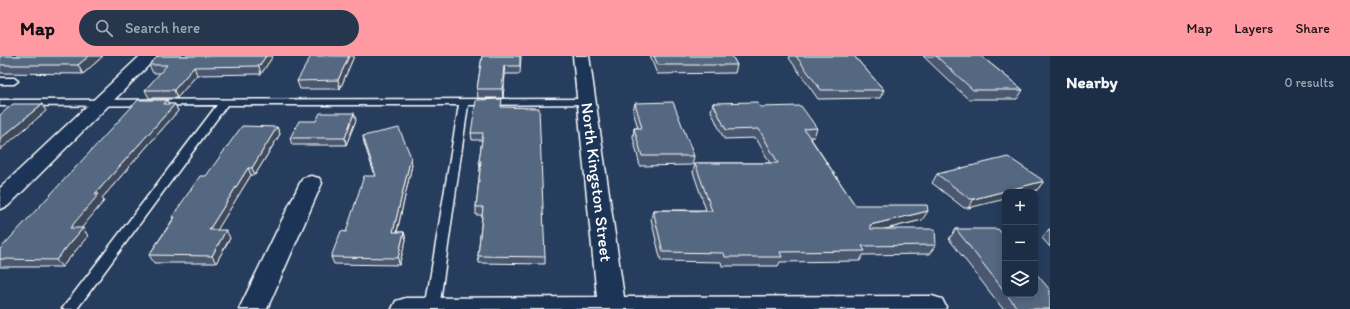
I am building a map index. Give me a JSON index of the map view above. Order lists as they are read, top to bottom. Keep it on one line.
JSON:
{"streets":{"street":["North Kingston Street"]},"page":{"header":"Map","search":"Search here","nav":["Map","Layers","Share"],"heading":["Nearby","0 results"],"map_buttons":["+","−"]}}
